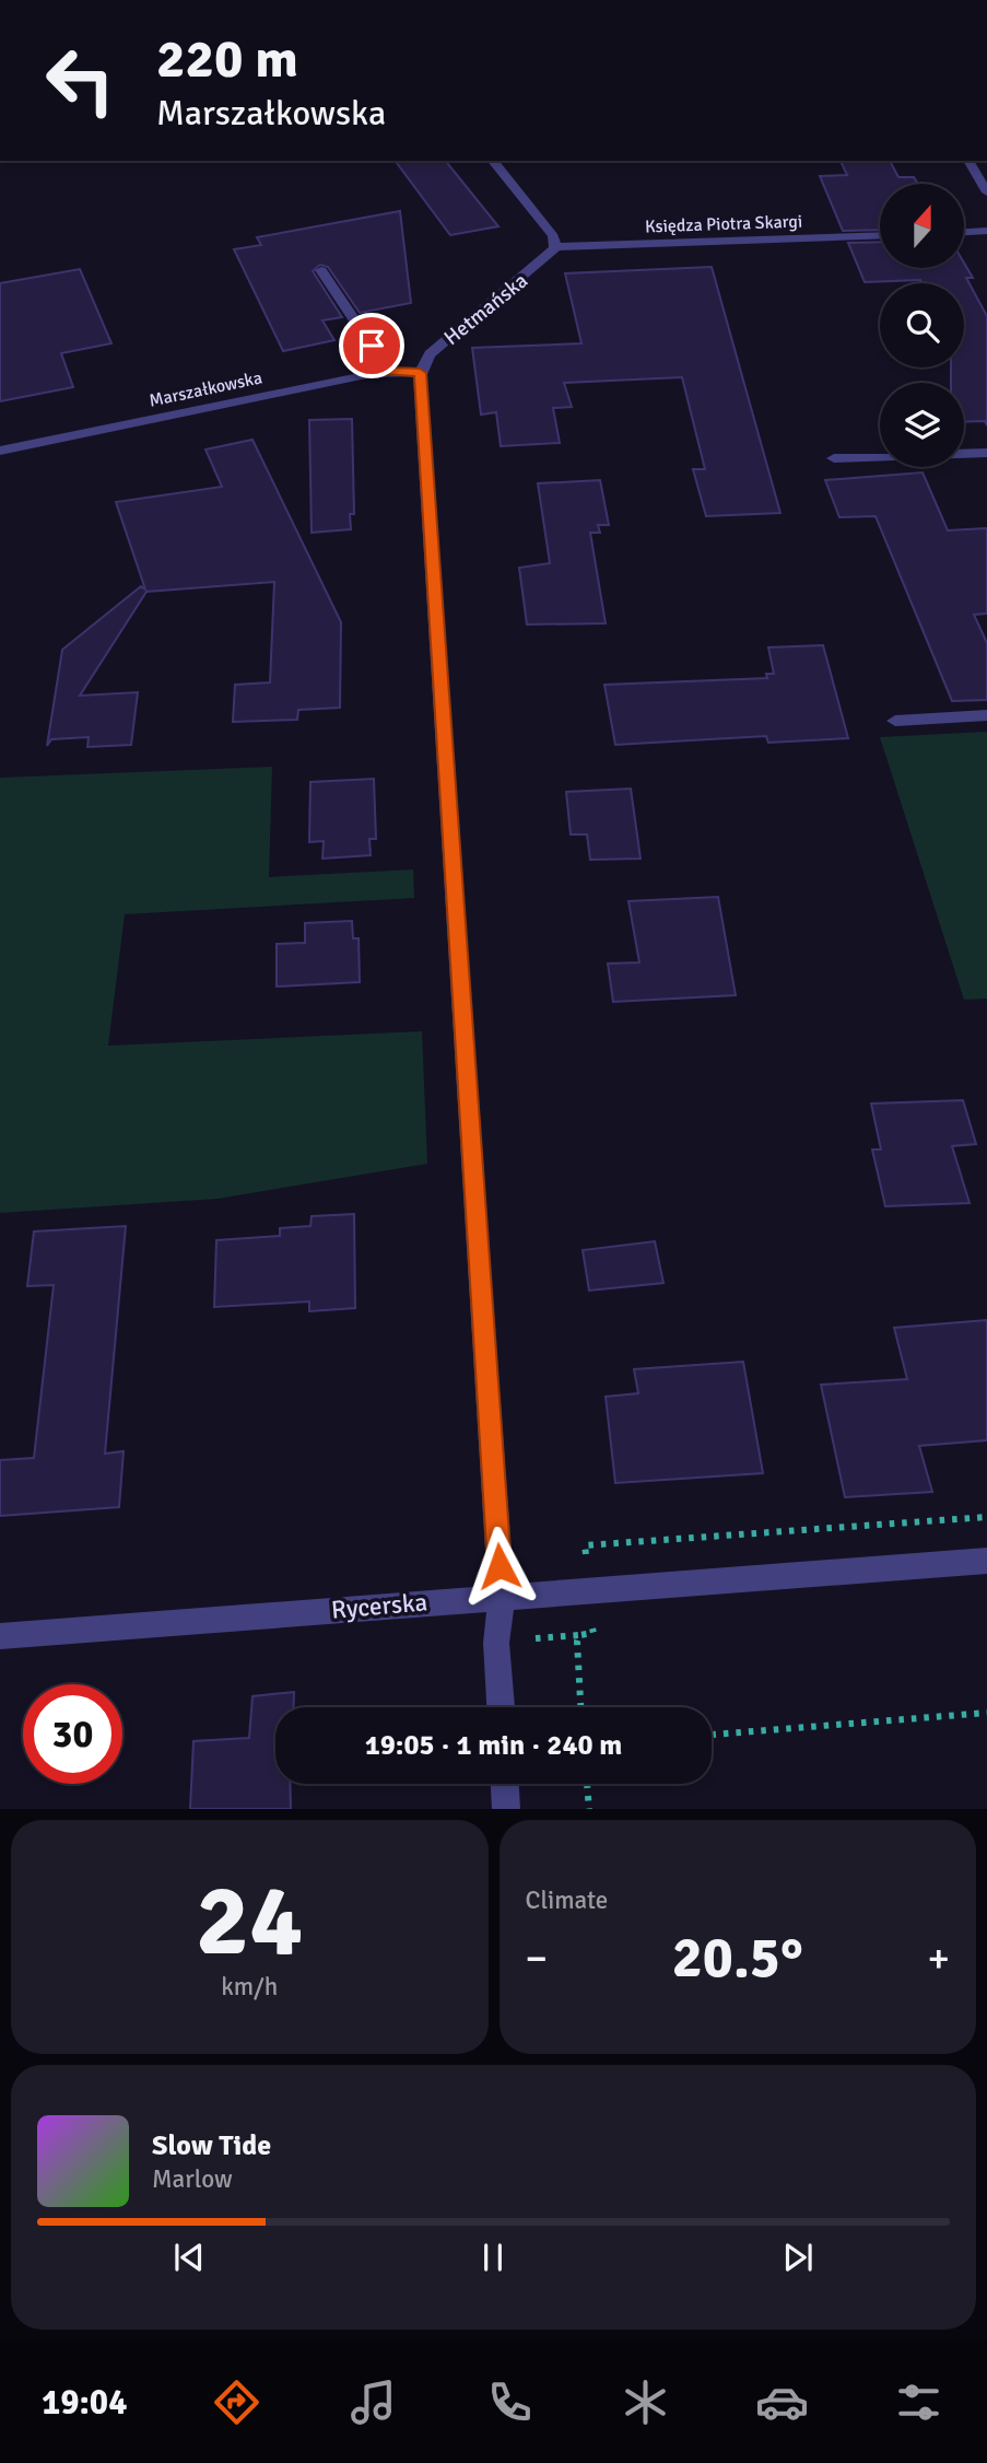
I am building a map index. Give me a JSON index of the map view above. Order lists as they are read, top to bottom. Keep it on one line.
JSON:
{"streets":{"street":["Księdza Piotra Skargi","Hetmańska","Marszałkowska","Rycerska"]},"crossings":[["Księdza Piotra Skargi","Hetmańska"],["Hetmańska","Marszałkowska"]],"north":"top","page":{"turn":["220 m","Marszałkowska"],"limit":"30","trip":"19:05 · 1 min · 240 m","tile":[["24","km/h"],"Climate"],"heat":["−","20.5°","+"],"song":["Slow Tide","Marlow"],"tabs":"19:04"}}
